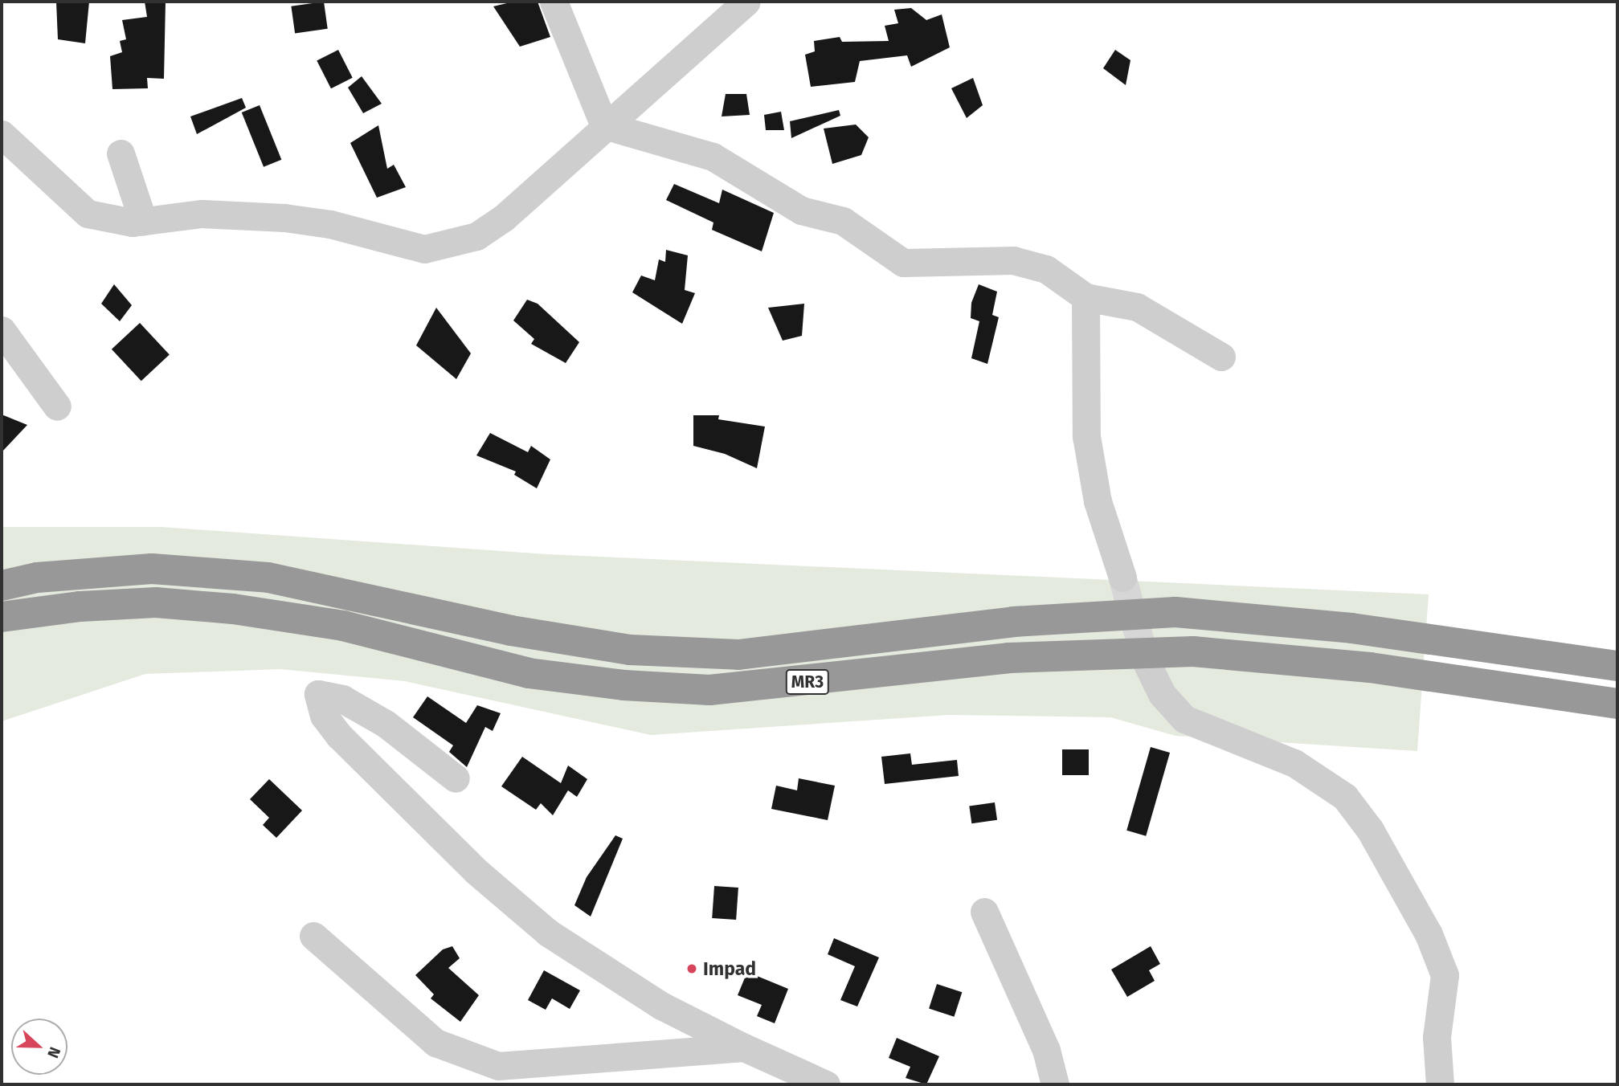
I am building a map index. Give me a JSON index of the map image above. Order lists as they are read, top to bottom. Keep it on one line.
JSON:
{"streets":{"highway":["MR3"]},"places":["Impad"],"north":"right"}
